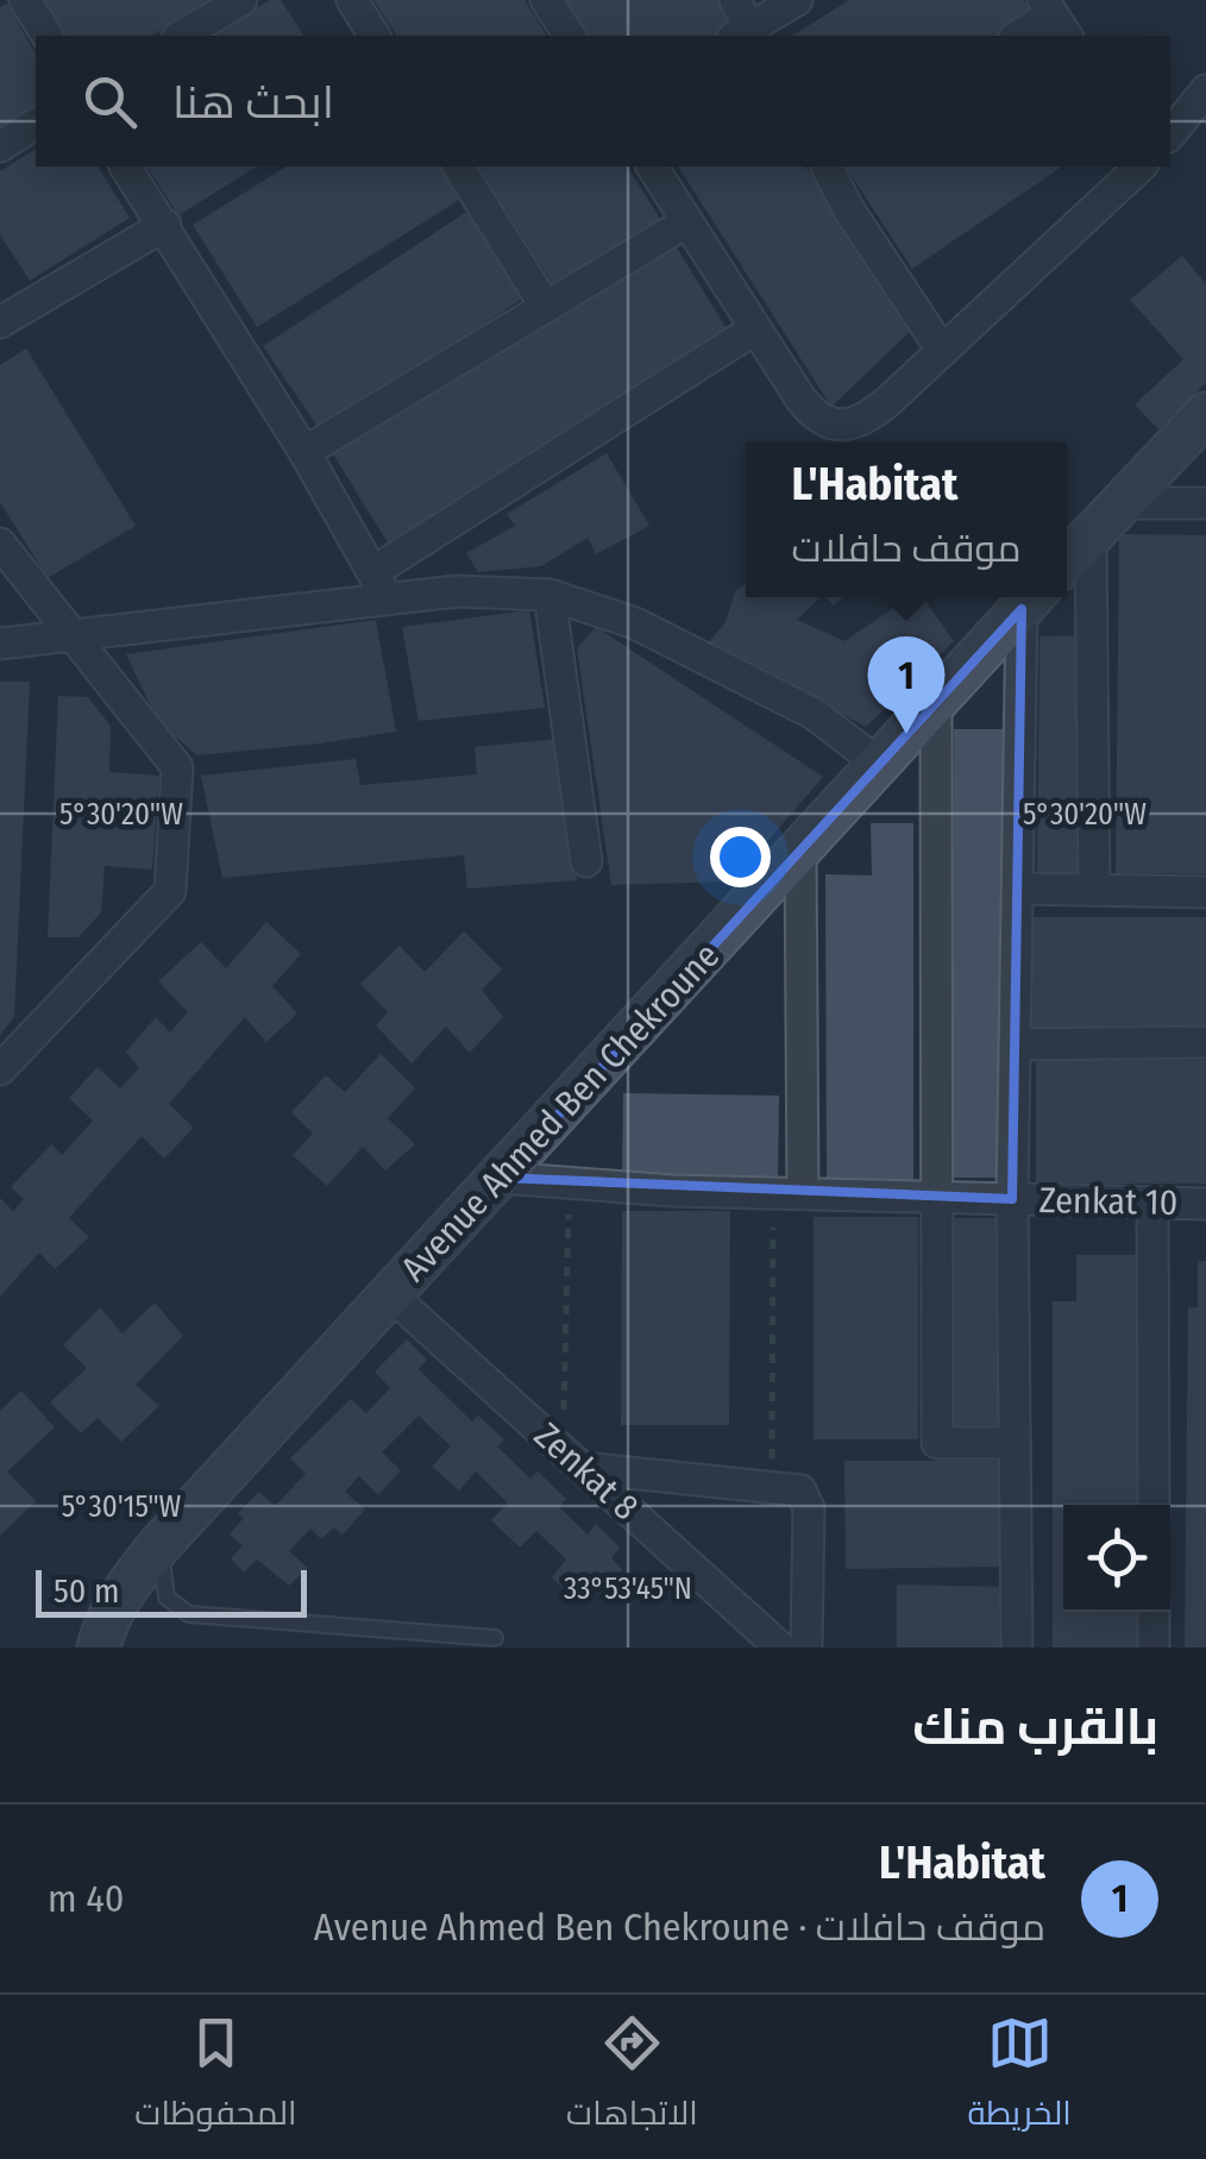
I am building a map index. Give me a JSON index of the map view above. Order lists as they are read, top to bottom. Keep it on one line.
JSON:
{"streets":{"main road":["Avenue Ahmed Ben Chekroune"],"street":["Zenkat 10","Zenkat 8"]},"crossings":[["Avenue Ahmed Ben Chekroune","Zenkat 10"],["Avenue Ahmed Ben Chekroune","Zenkat 8"]],"scale_bar":"50 m","page":{"search":"ابحث هنا","popup":["L'Habitat","موقف حافلات"],"pins":"1","scale":"50 m","heading":"بالقرب منك","list":[{"mark":"1","name":"L'Habitat","note":"موقف حافلات · Avenue Ahmed Ben Chekroune","value":"40 m"}],"nav":["الخريطة","الاتجاهات","المحفوظات"]},"coordinates":["5°30'20\"W","5°30'15\"W","33°53'45\"N"]}
